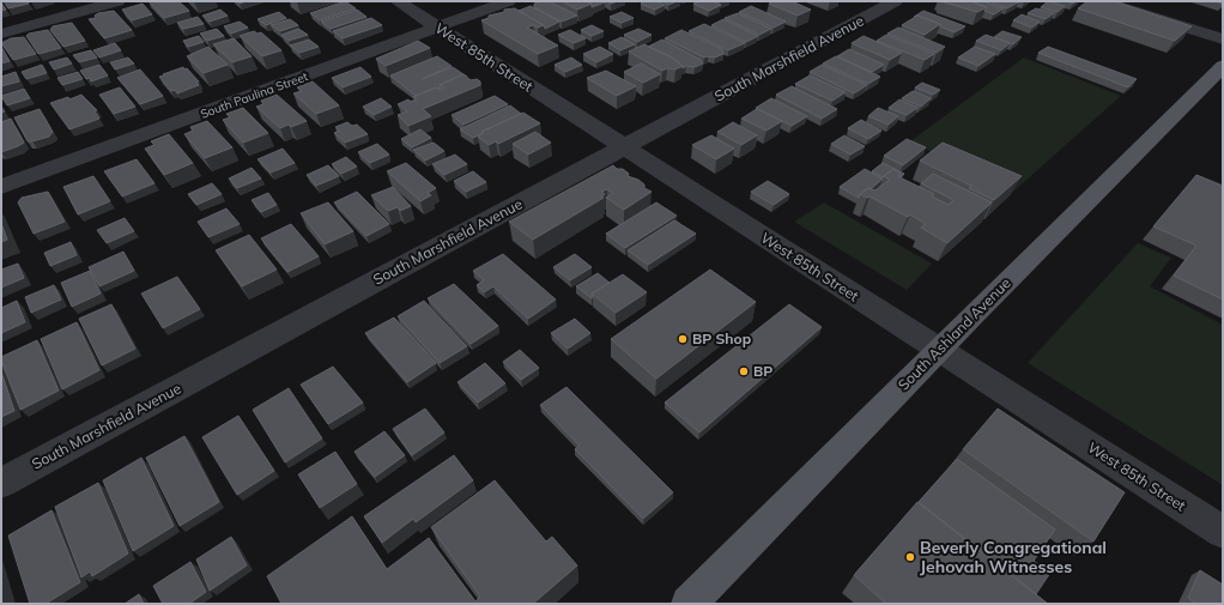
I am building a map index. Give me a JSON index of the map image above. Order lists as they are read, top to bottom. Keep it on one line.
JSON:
{"streets":{"main road":["South Ashland Avenue"],"street":["West 85th Street","South Marshfield Avenue","South Paulina Street"]},"crossings":[["West 85th Street","South Marshfield Avenue"],["West 85th Street","South Paulina Street"],["West 85th Street","South Ashland Avenue"]],"places":["BP Shop","BP","Beverly Congregational Jehovah Witnesses"]}
